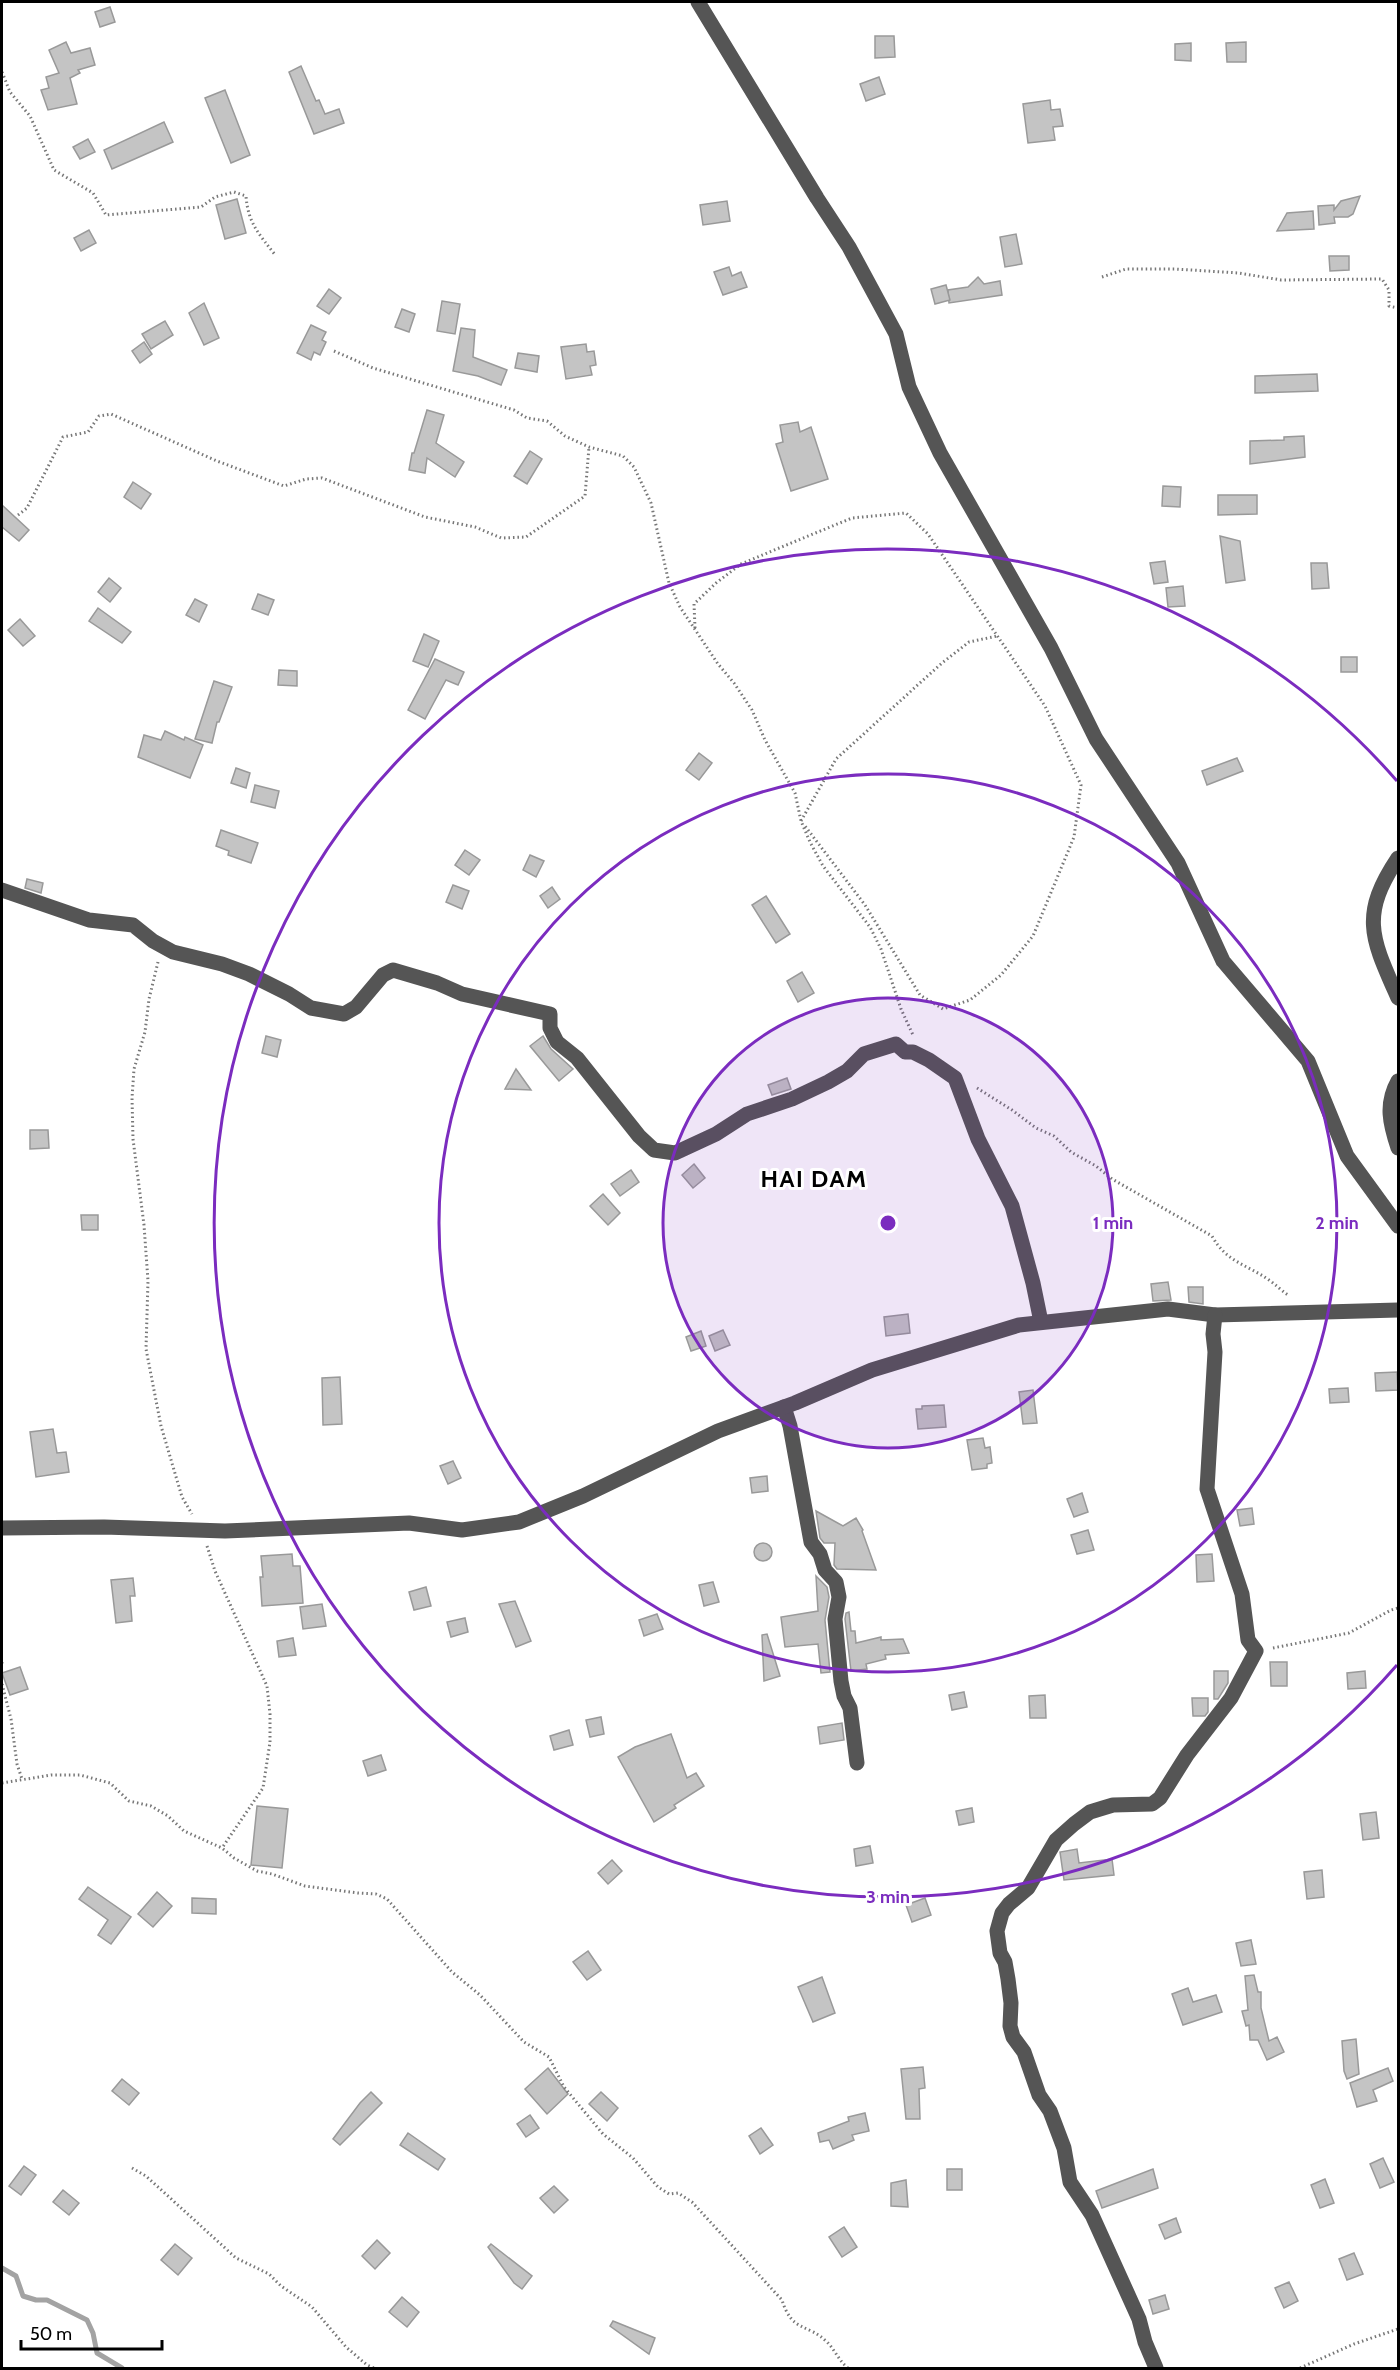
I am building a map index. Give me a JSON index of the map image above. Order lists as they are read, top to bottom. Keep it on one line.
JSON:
{"districts":["HAI DAM"],"scale_bar":"50 m","rings":["1 min","2 min","3 min"]}
